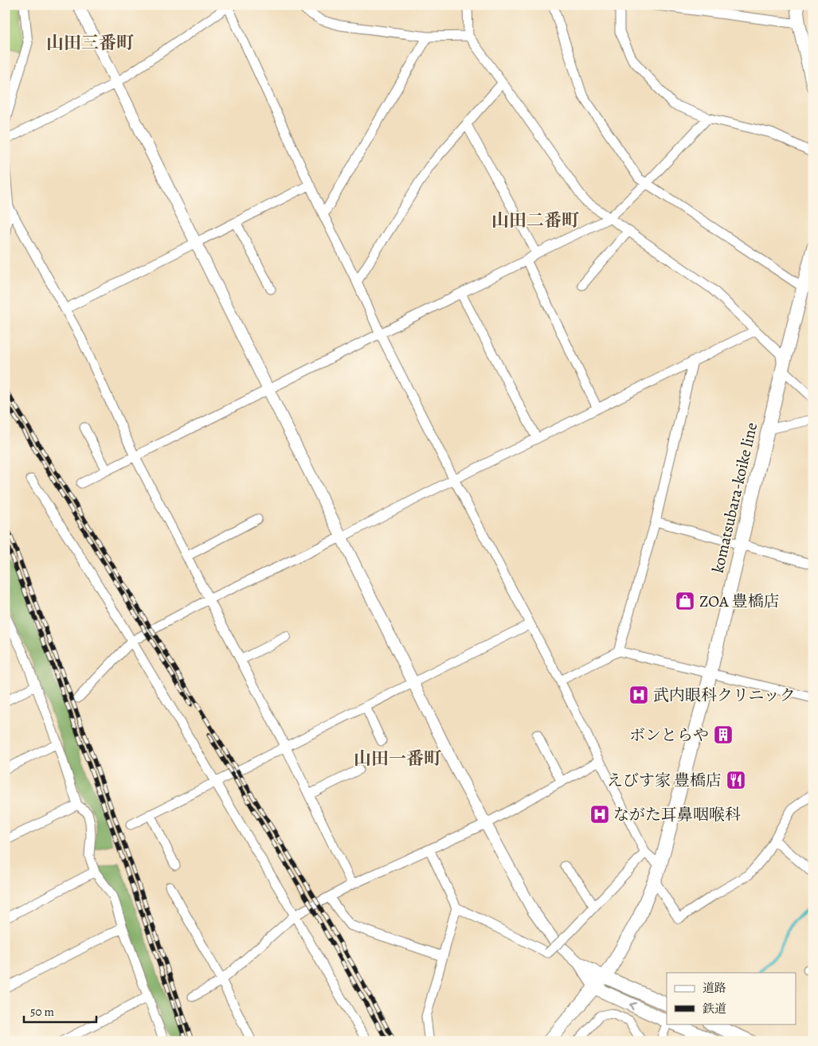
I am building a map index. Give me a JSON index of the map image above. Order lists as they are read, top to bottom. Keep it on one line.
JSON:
{"streets":{"main road":["komatsubara-koike line"]},"districts":["山田三番町","山田二番町","山田一番町"],"places":{"shop":["ZOA 豊橋店"],"hospital":["武内眼科クリニック","ながた耳鼻咽喉科"],"building":["ボンとらや"],"restaurant":["えびす家 豊橋店"]},"legend":["道路","鉄道"],"scale_bar":"50 m"}
